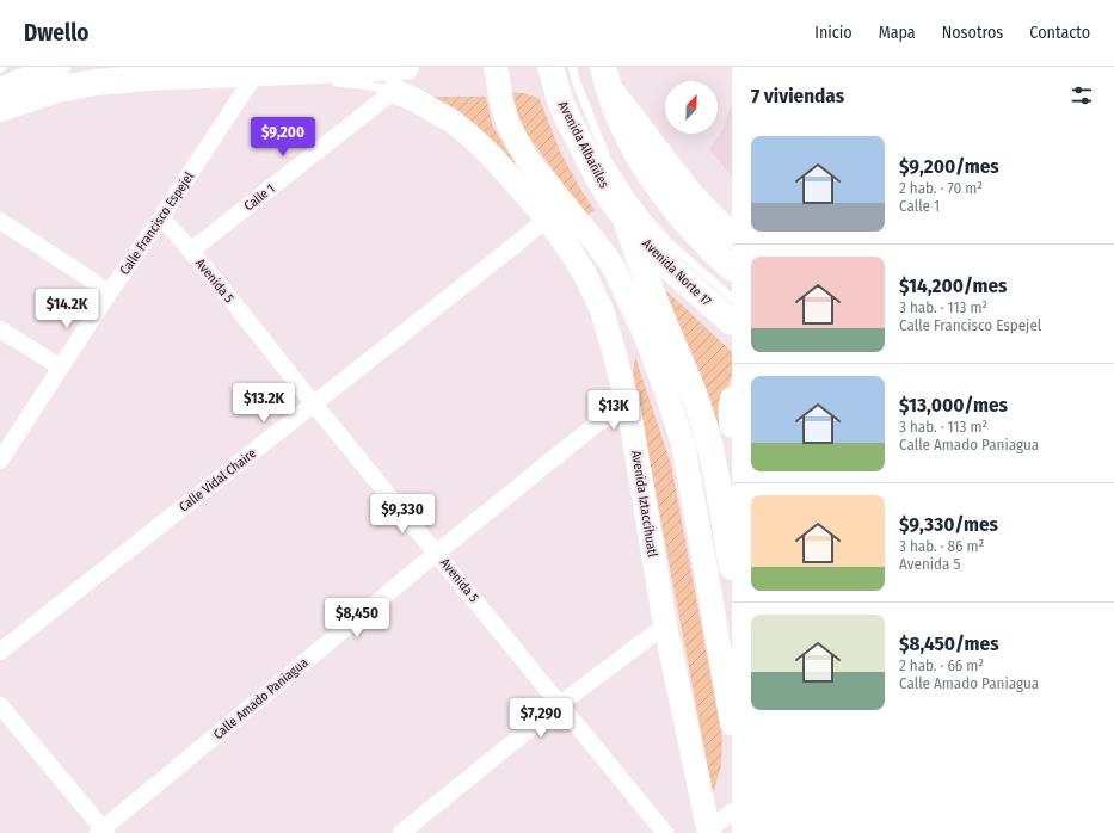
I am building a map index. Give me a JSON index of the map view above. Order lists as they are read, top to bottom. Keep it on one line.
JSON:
{"streets":{"main road":["Avenida Albañiles","Avenida Norte 17","Avenida Iztaccíhuatl"],"street":["Calle 1","Calle Francisco Espejel","Avenida 5","Calle Vidal Chaire","Calle Amado Paniagua"]},"crossings":[["Avenida Albañiles","Avenida Norte 17"],["Calle 1","Avenida 5"],["Calle 1","Avenida Iztaccíhuatl"],["Calle Francisco Espejel","Avenida 5"],["Avenida 5","Calle Vidal Chaire"],["Avenida 5","Calle Amado Paniagua"],["Calle Vidal Chaire","Avenida Iztaccíhuatl"],["Avenida Iztaccíhuatl","Calle Amado Paniagua"]],"north":"top right","page":{"header":"Dwello","nav":["Inicio","Mapa","Nosotros","Contacto"],"heading":"7 viviendas","price":["$9,200","$14.2K","$13.2K","$13K","$9,330","$8,450","$7,290"],"list":[{"name":"$9,200/mes","note":"2 hab. · 70 m² · Calle 1"},{"name":"$14,200/mes","note":"3 hab. · 113 m² · Calle Francisco Espejel"},{"name":"$13,000/mes","note":"3 hab. · 113 m² · Calle Amado Paniagua"},{"name":"$9,330/mes","note":"3 hab. · 86 m² · Avenida 5"},{"name":"$8,450/mes","note":"2 hab. · 66 m² · Calle Amado Paniagua"}]}}
